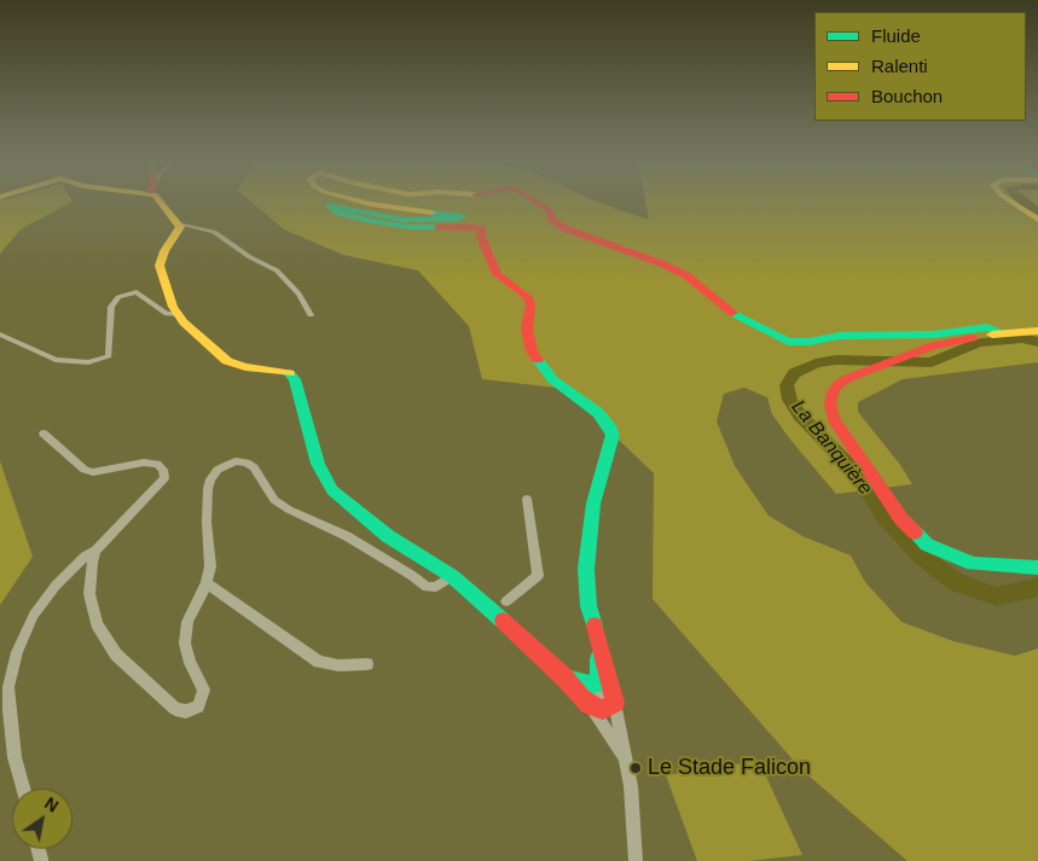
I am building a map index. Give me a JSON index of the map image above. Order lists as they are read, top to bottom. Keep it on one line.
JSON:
{"water":["La Banquière"],"places":["Le Stade Falicon"],"legend":["Fluide","Ralenti","Bouchon"],"north":"top right"}
